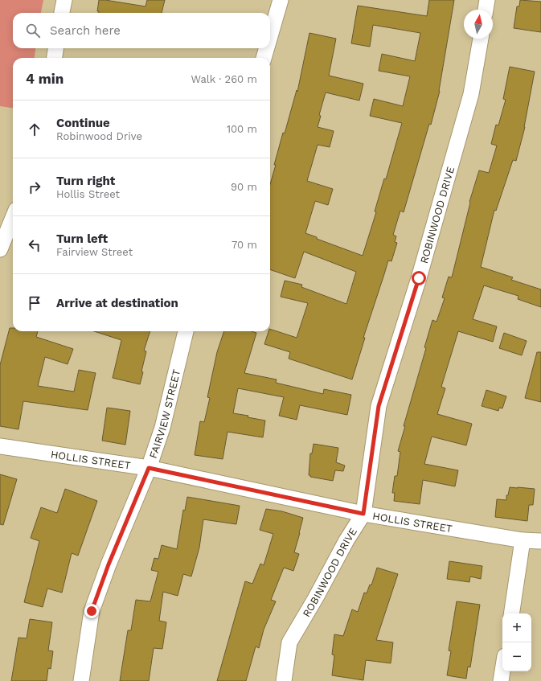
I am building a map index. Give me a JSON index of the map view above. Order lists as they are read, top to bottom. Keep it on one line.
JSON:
{"streets":{"street":["ROBINWOOD DRIVE","FAIRVIEW STREET","HOLLIS STREET"]},"crossings":[["ROBINWOOD DRIVE","HOLLIS STREET"],["FAIRVIEW STREET","HOLLIS STREET"]],"north":"top","page":{"search":"Search here","heading":["4 min","Walk · 260 m"],"list":[["Continue","Robinwood Drive","100 m"],["Turn right","Hollis Street","90 m"],["Turn left","Fairview Street","70 m"],"Arrive at destination"],"map_buttons":["+","−"]}}
